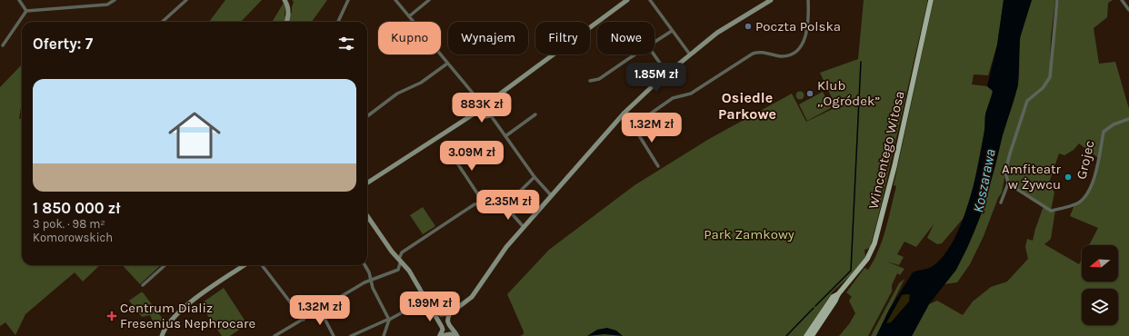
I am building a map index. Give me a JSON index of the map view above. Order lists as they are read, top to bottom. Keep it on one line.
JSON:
{"streets":{"main road":["Wincentego Witosa"],"street":["Grojec"]},"districts":["Osiedle Parkowe"],"water":["Koszarawa"],"parks":["Park Zamkowy"],"places":{"other":["Poczta Polska","Klub „Ogródek”","Amfiteatr w Żywcu"],"health":["Centrum Dializ Fresenius Nephrocare"]},"north":"left","page":{"chip":["Kupno","Wynajem","Filtry","Nowe"],"heading":"Oferty: 7","price":["1.85M zł","883K zł","1.32M zł","3.09M zł","2.35M zł","1.99M zł","1.32M zł"],"list":[{"name":"1 850 000 zł","note":"3 pok. · 98 m² · Komorowskich"}]}}
